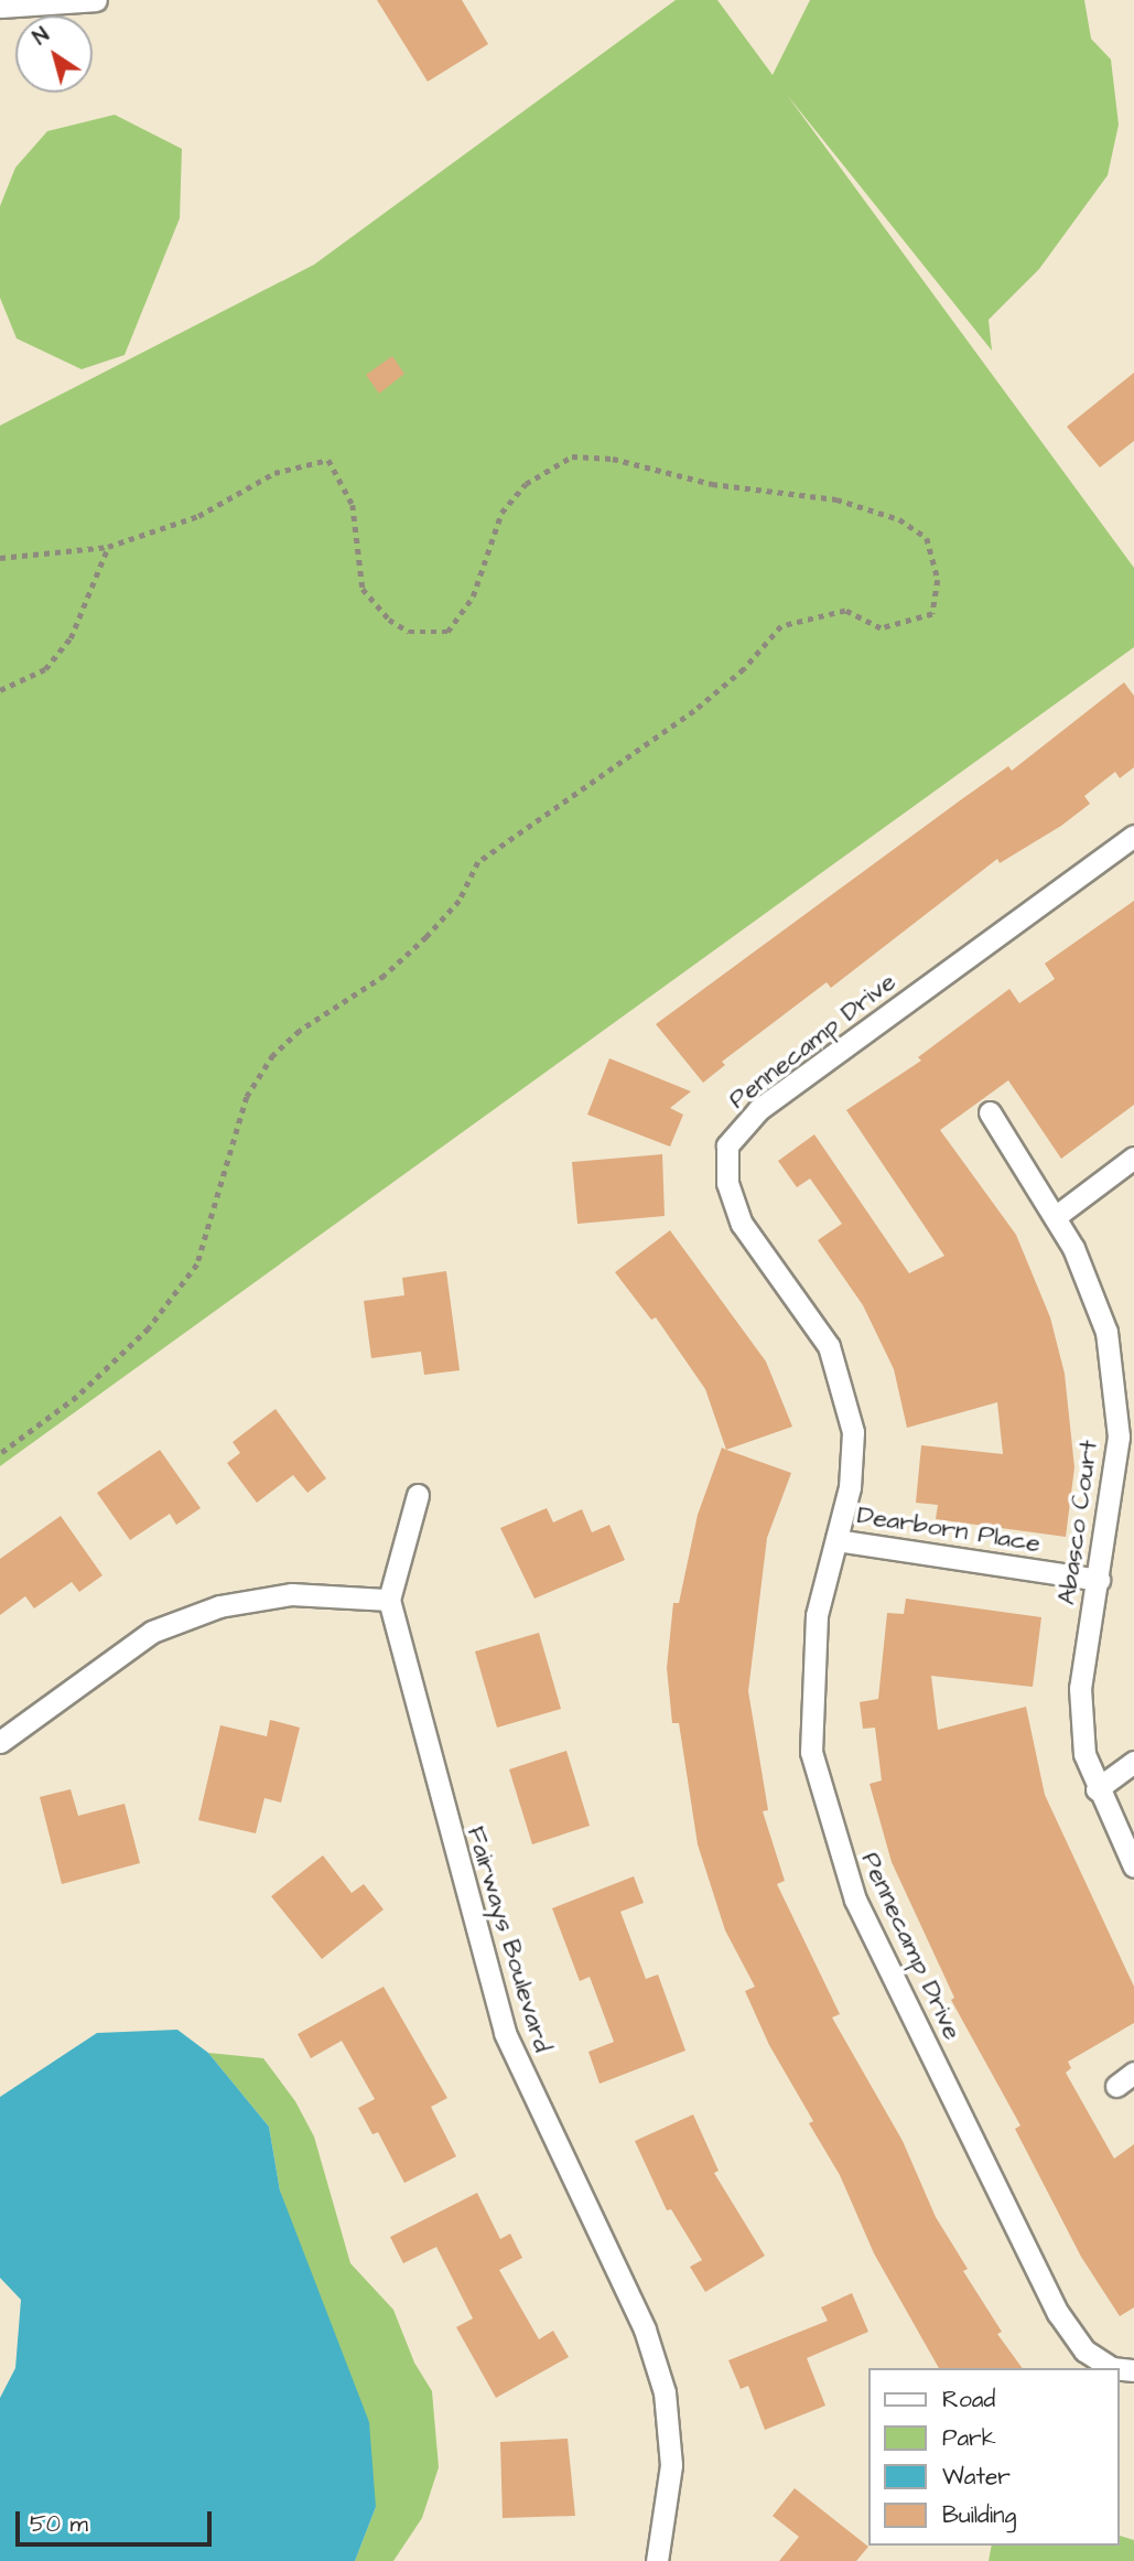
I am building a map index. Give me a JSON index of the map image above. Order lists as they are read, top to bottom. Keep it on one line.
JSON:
{"streets":{"street":["Pennecamp Drive","Abasco Court","Dearborn Place","Fairways Boulevard"]},"crossings":[["Pennecamp Drive","Dearborn Place"],["Abasco Court","Dearborn Place"]],"legend":["Road","Park","Water","Building"],"scale_bar":"50 m","north":"top left"}
